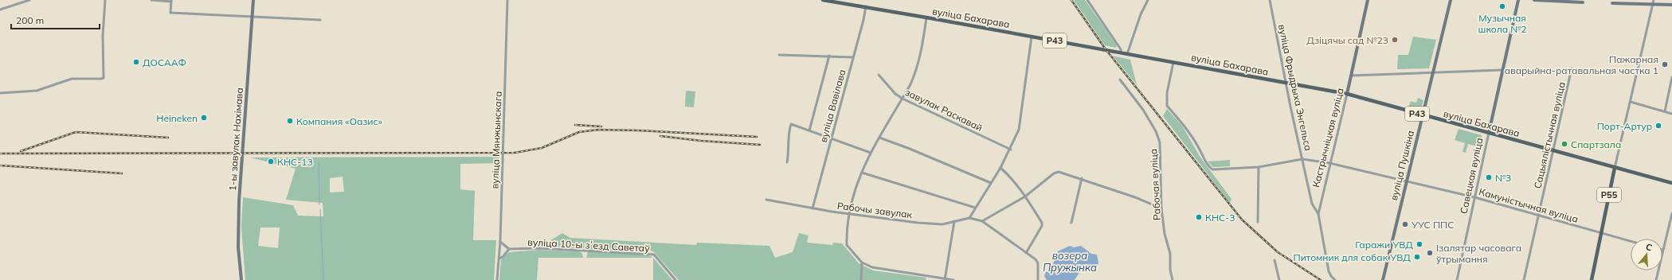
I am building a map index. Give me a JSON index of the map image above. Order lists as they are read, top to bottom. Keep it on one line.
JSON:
{"streets":{"main road":["вуліца Бахарава","Р43","Р55"],"street":["вуліца Фрыдрыха Энгельса","вуліца Вавілава","завулак Раскавай","Сацыялістычная вуліца","Кастрычніцкая вуліца","1-ы завулак Нахімава","вуліца Мянжынскага","вуліца Пушкіна","Савецкая вуліца","Рабочая вуліца","Камуністычная вуліца","Рабочы завулак","вуліца 10-ы зʼезд Саветаў"]},"crossings":[["вуліца Бахарава","вуліца Фрыдрыха Энгельса"],["вуліца Бахарава","вуліца Вавілава"],["вуліца Бахарава","Сацыялістычная вуліца"],["вуліца Бахарава","Кастрычніцкая вуліца"],["вуліца Бахарава","вуліца Пушкіна"],["вуліца Бахарава","Савецкая вуліца"],["вуліца Бахарава","Р55"],["вуліца Бахарава","Камуністычная вуліца"],["вуліца Фрыдрыха Энгельса","Кастрычніцкая вуліца"],["вуліца Фрыдрыха Энгельса","Камуністычная вуліца"],["вуліца Вавілава","Рабочы завулак"],["Сацыялістычная вуліца","Камуністычная вуліца"],["Кастрычніцкая вуліца","Камуністычная вуліца"],["вуліца Пушкіна","Камуністычная вуліца"],["Савецкая вуліца","Камуністычная вуліца"],["Р55","Камуністычная вуліца"]],"water":["возера Пружынка"],"places":["Музычная школа №2","Дзіцячы сад №23","ДОСААФ","Пажарная аварыйна-ратавальная частка 1","Heineken","Компания «Оазис»","Порт-Артур","Спартзала","КНС-13","№3","КНС-3","УУС ППС","Гаражи УВД","Ізалятар часовага ўтрымання","Питомник для собак УВД"],"scale_bar":"200 m","north":"top"}
